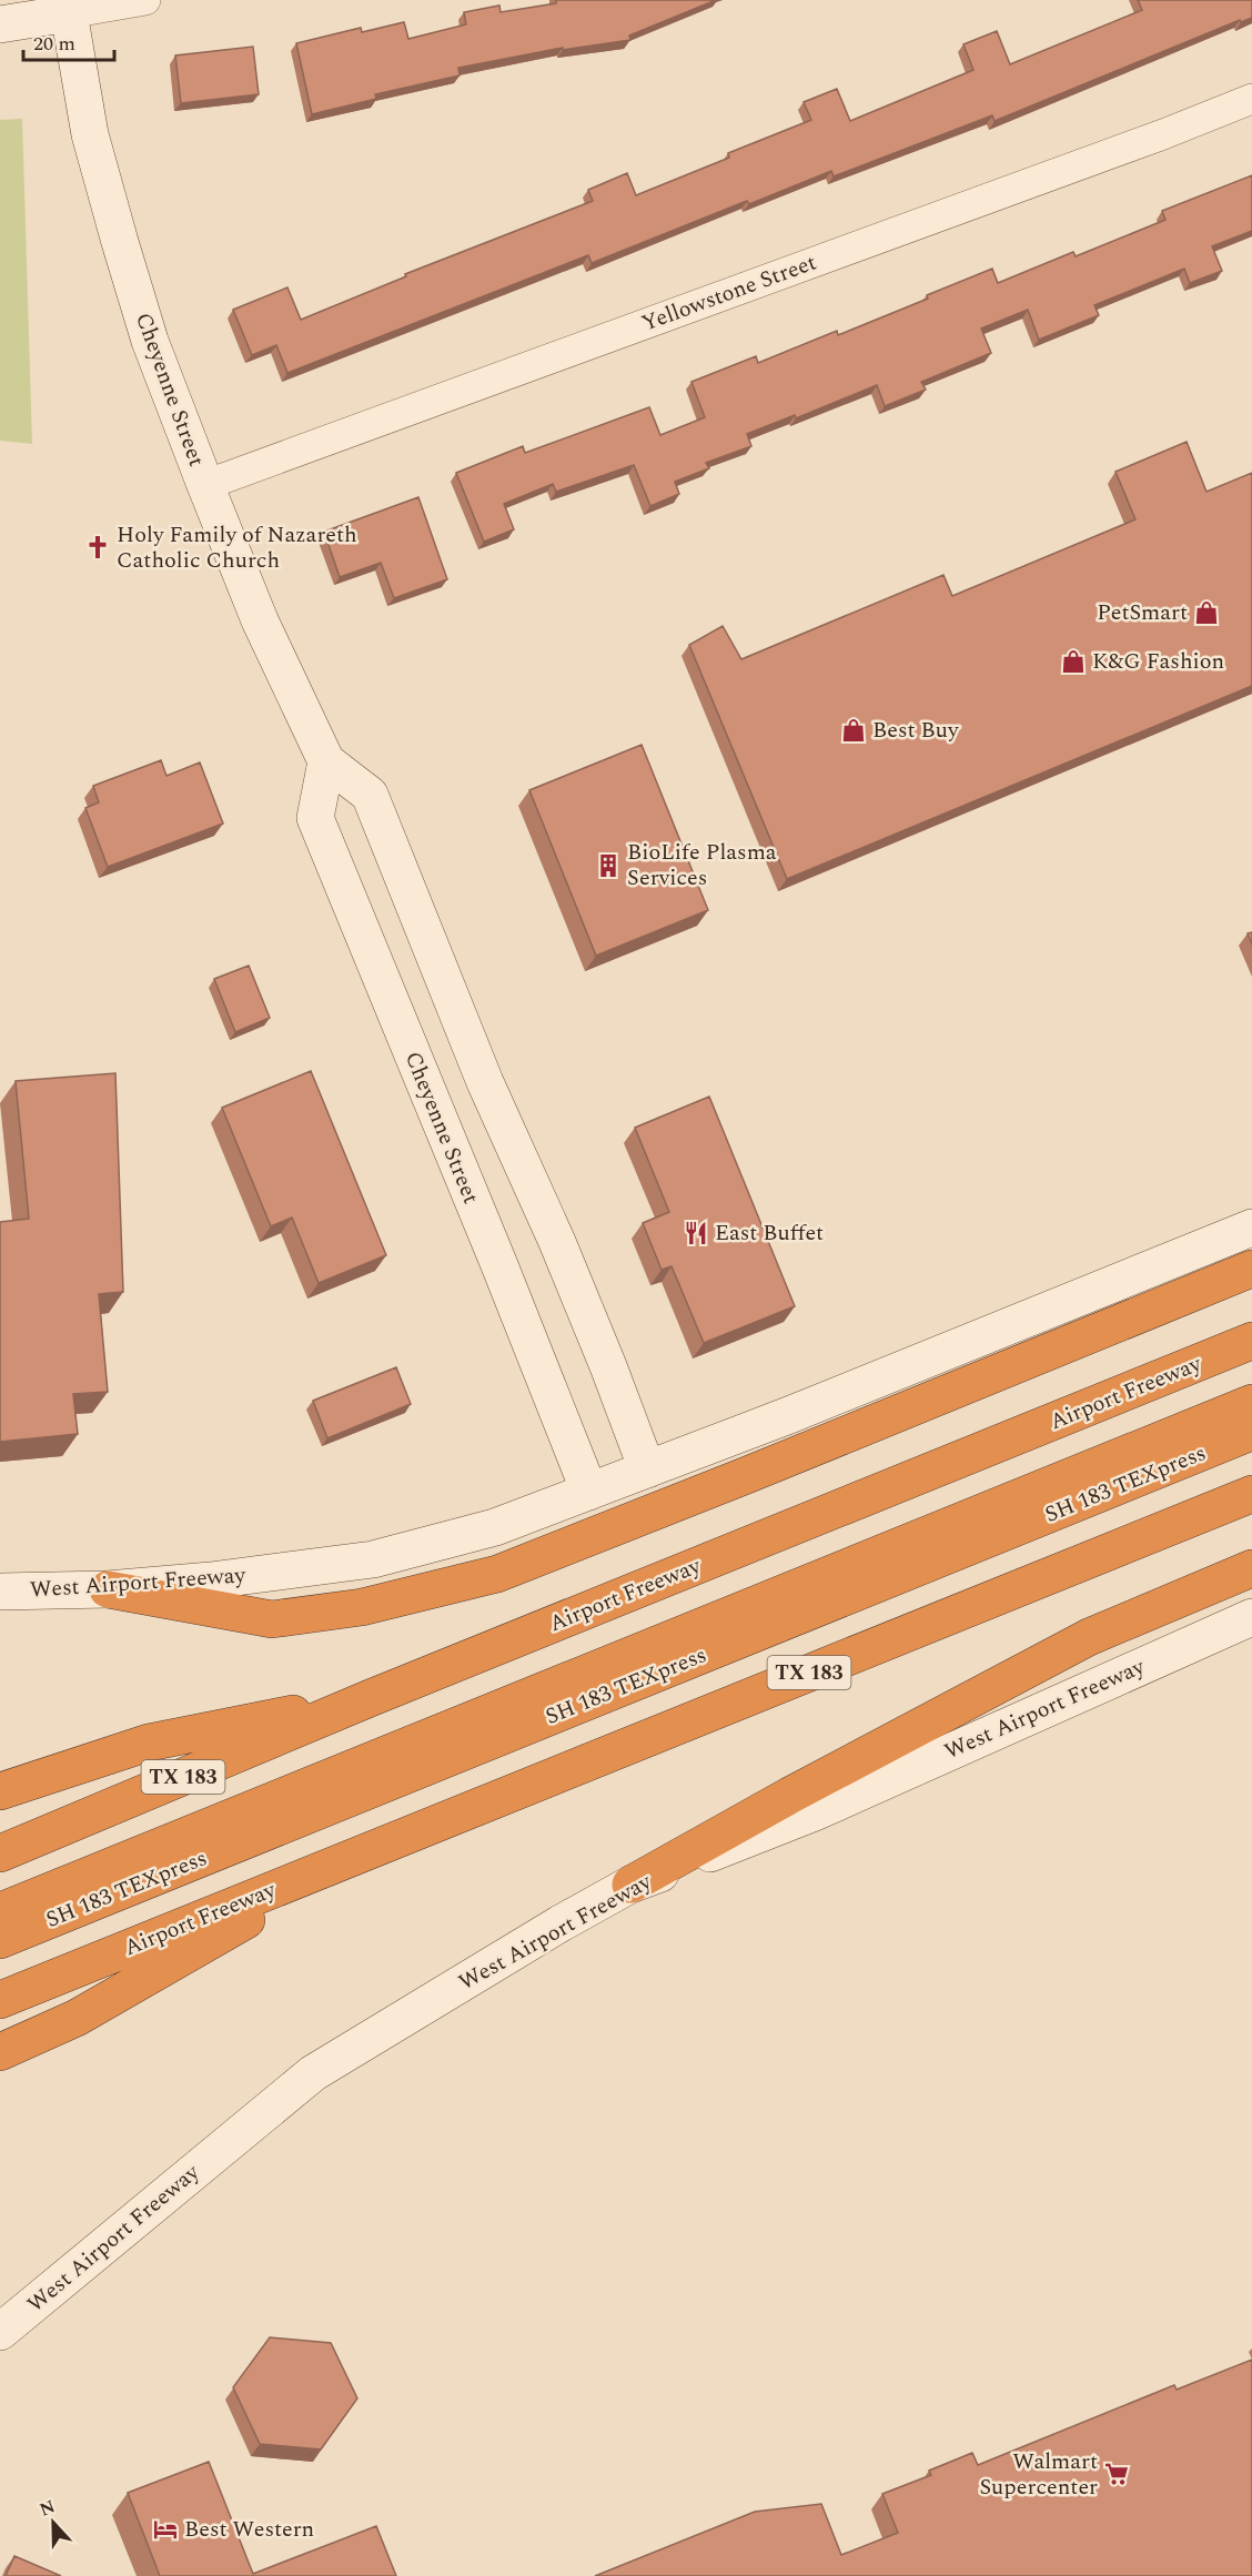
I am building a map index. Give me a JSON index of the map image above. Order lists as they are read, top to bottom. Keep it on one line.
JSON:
{"streets":{"highway":["Airport Freeway","SH 183 TEXpress","TX 183"],"main road":["Cheyenne Street","West Airport Freeway"],"street":["Yellowstone Street"]},"crossings":[["Yellowstone Street","Cheyenne Street"],["Cheyenne Street","West Airport Freeway"]],"places":{"church":["Holy Family of Nazareth Catholic Church"],"shop":["PetSmart","K&G Fashion","Best Buy"],"building":["BioLife Plasma Services"],"restaurant":["East Buffet"],"supermarket":["Walmart Supercenter"],"hotel":["Best Western"]},"scale_bar":"20 m","north":"top"}
